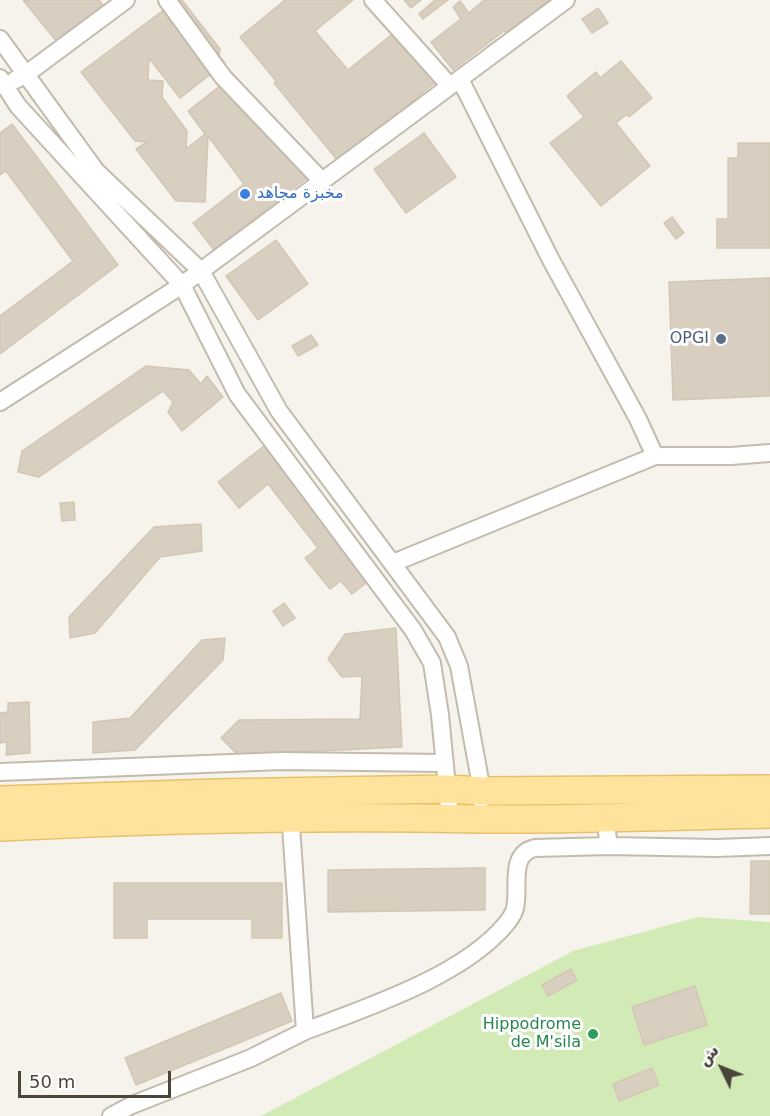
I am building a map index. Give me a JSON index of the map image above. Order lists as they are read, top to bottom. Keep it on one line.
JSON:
{"places":["مخبزة مجاهد","OPGI","Hippodrome de M'sila"],"scale_bar":"50 m","north":"top left"}
